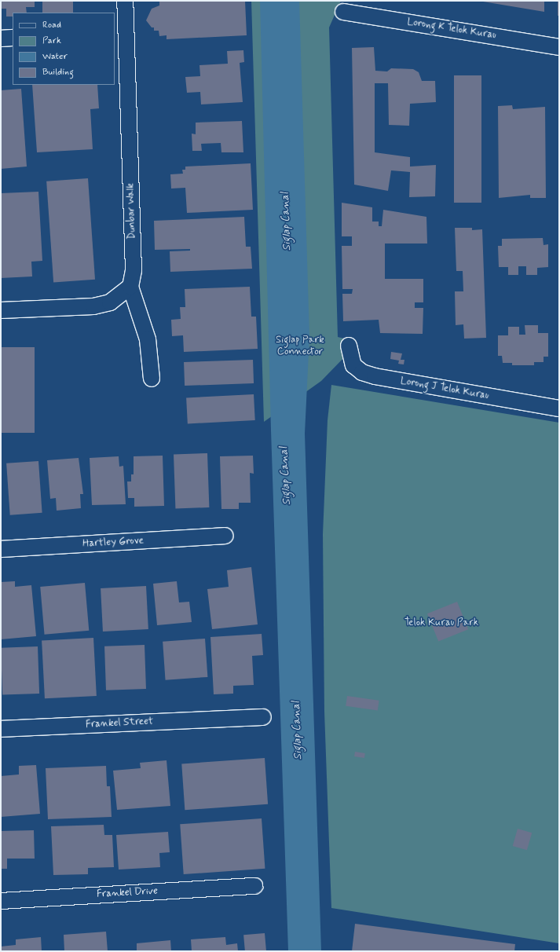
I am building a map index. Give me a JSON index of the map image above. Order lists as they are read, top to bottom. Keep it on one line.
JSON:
{"streets":{"street":["Lorong K Telok Kurau","Dunbar Walk","Lorong J Telok Kurau","Hartley Grove","Frankel Street","Frankel Drive"]},"water":["Siglap Canal"],"parks":["Siglap Park Connector","Telok Kurau Park"],"legend":["Road","Park","Water","Building"]}
